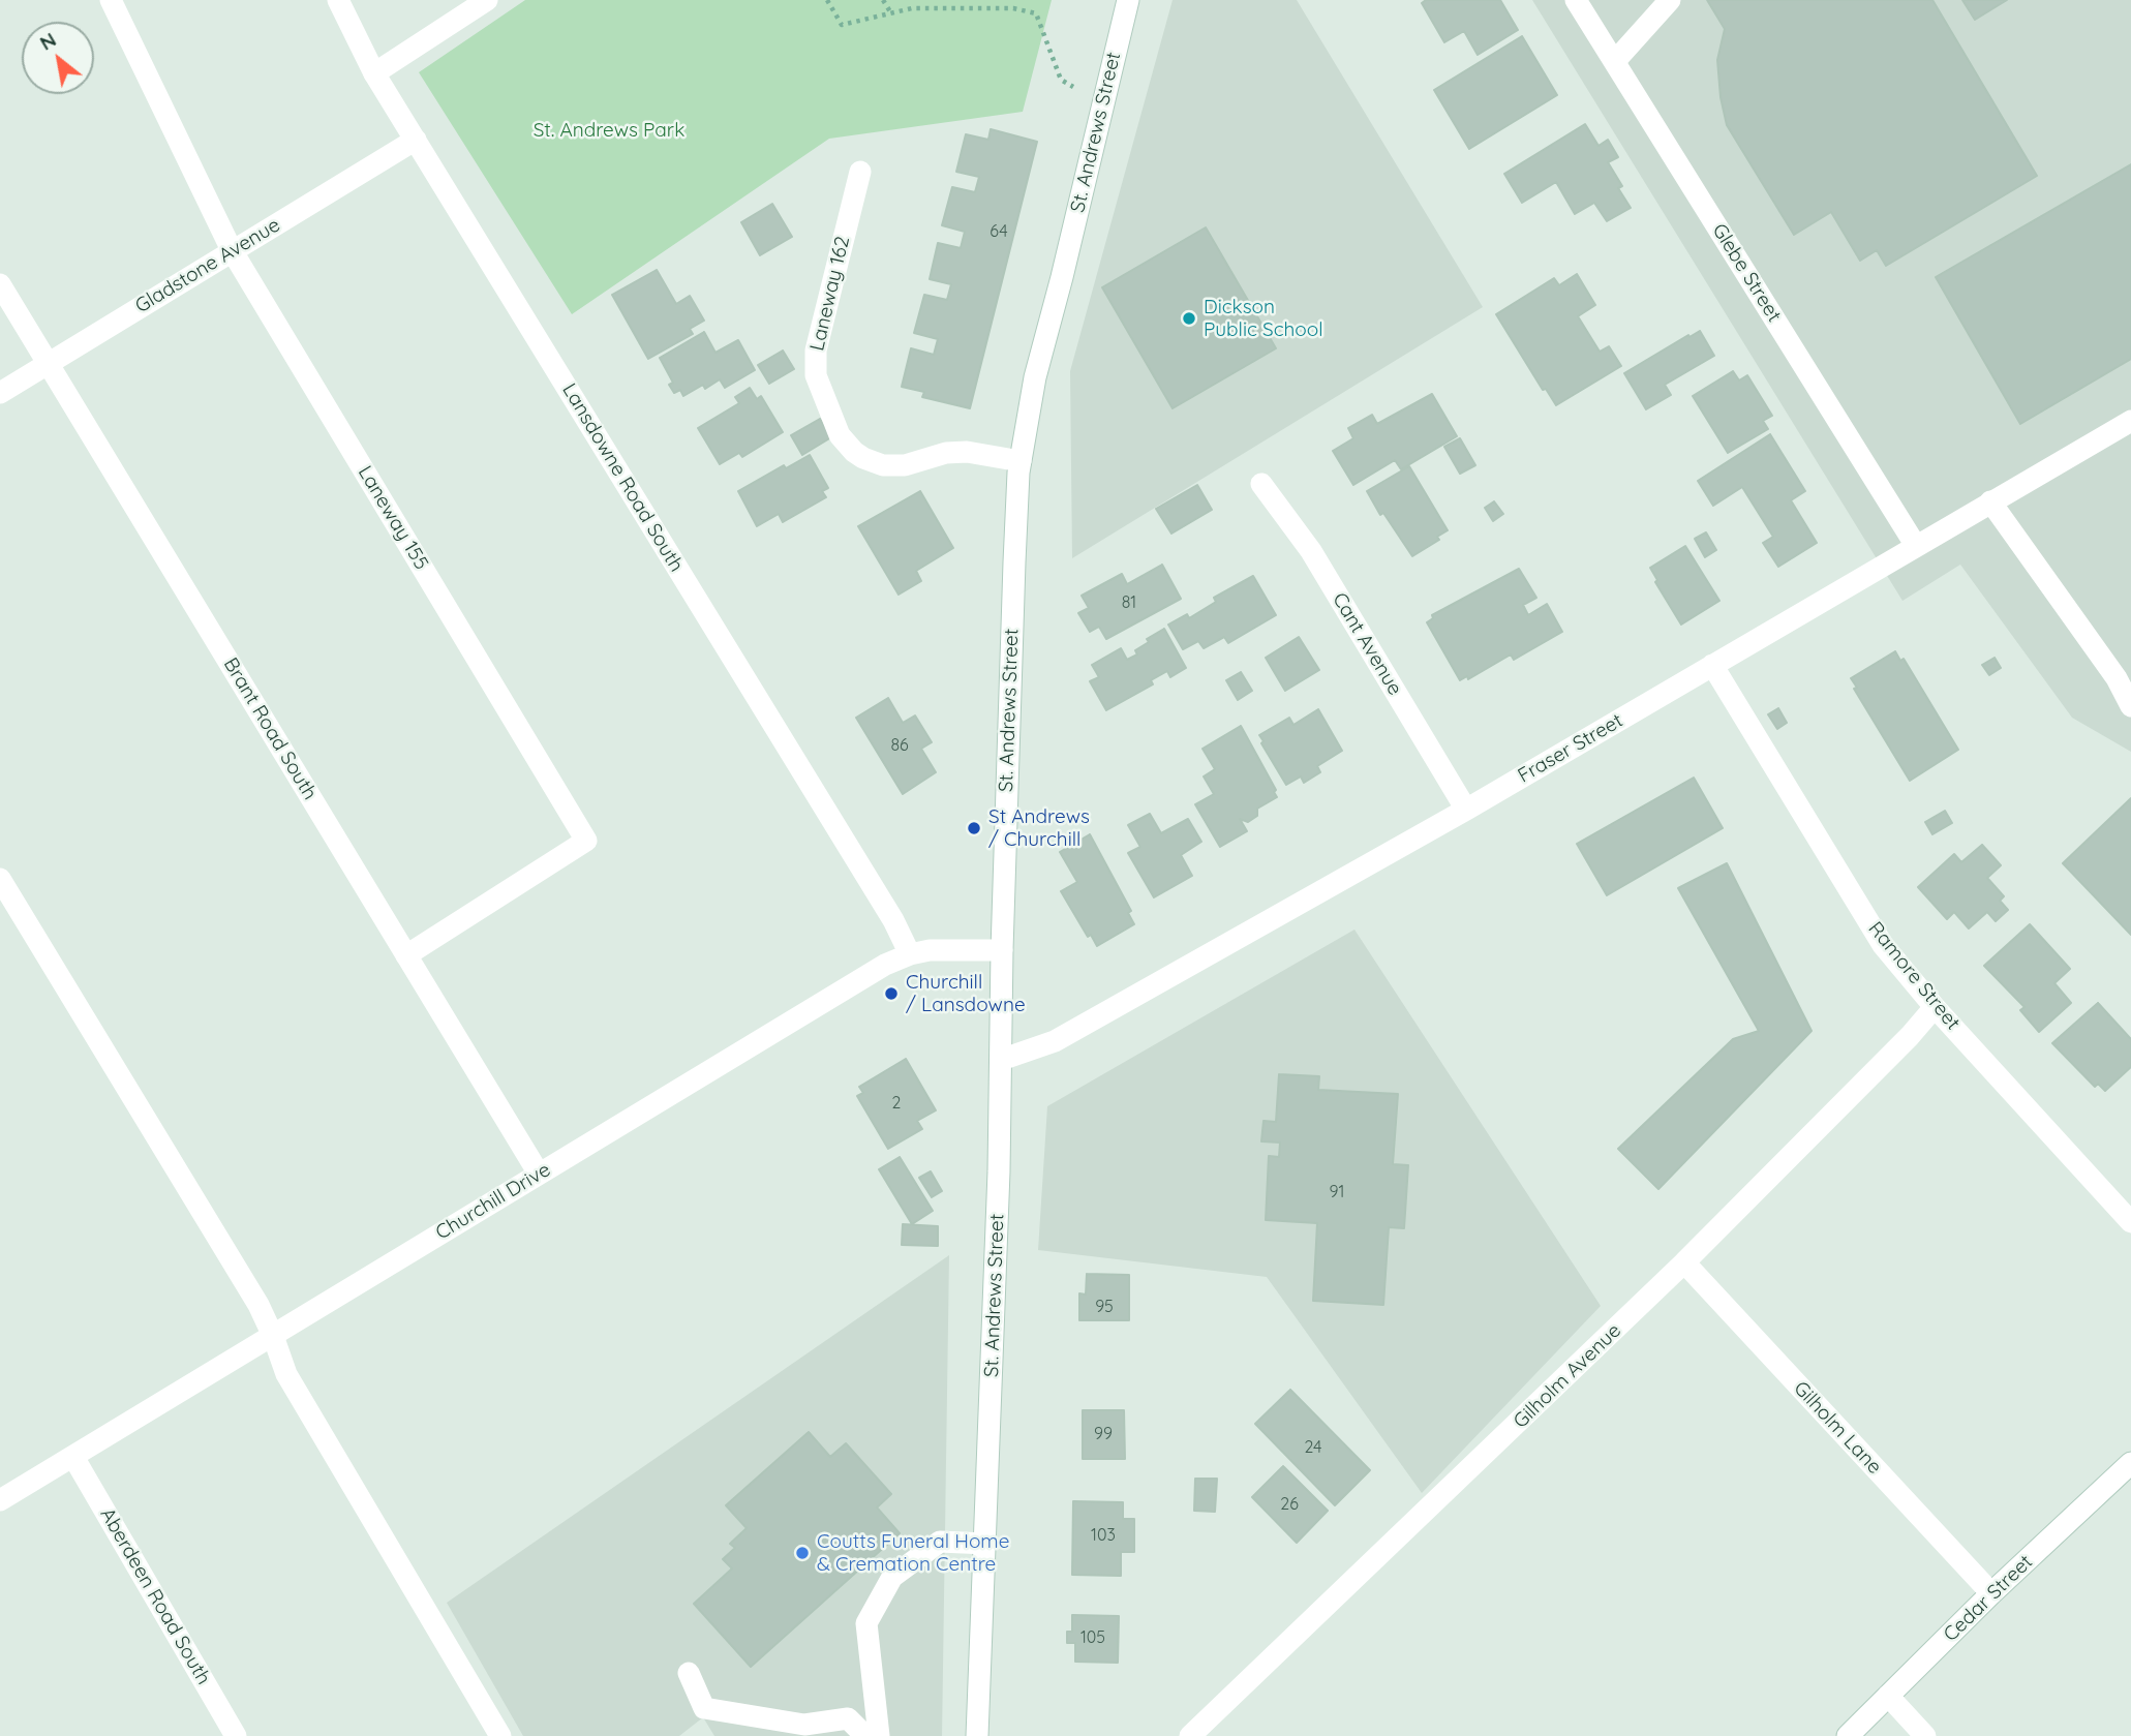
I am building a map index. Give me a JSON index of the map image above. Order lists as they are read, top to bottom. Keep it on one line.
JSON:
{"streets":{"street":["St. Andrews Street","Gladstone Avenue","Glebe Street","Laneway 162","Lansdowne Road South","Laneway 155","Cant Avenue","Brant Road South","Fraser Street","Ramore Street","Churchill Drive","Gilholm Avenue","Gilholm Lane","Aberdeen Road South","Cedar Street"]},"crossings":[["St. Andrews Street","Laneway 162"],["St. Andrews Street","Fraser Street"],["St. Andrews Street","Churchill Drive"],["Gladstone Avenue","Lansdowne Road South"],["Gladstone Avenue","Laneway 155"],["Gladstone Avenue","Brant Road South"],["Glebe Street","Fraser Street"],["Lansdowne Road South","Churchill Drive"],["Laneway 155","Brant Road South"],["Cant Avenue","Fraser Street"],["Brant Road South","Churchill Drive"],["Fraser Street","Ramore Street"],["Ramore Street","Gilholm Avenue"],["Churchill Drive","Aberdeen Road South"],["Gilholm Avenue","Gilholm Lane"],["Gilholm Lane","Cedar Street"]],"parks":["St. Andrews Park"],"places":["Dickson Public School","St Andrews / Churchill","Churchill / Lansdowne","Coutts Funeral Home & Cremation Centre"],"house_numbers":["64","81","86","2","91","95","99","24","26","103","105"],"north":"top left"}
